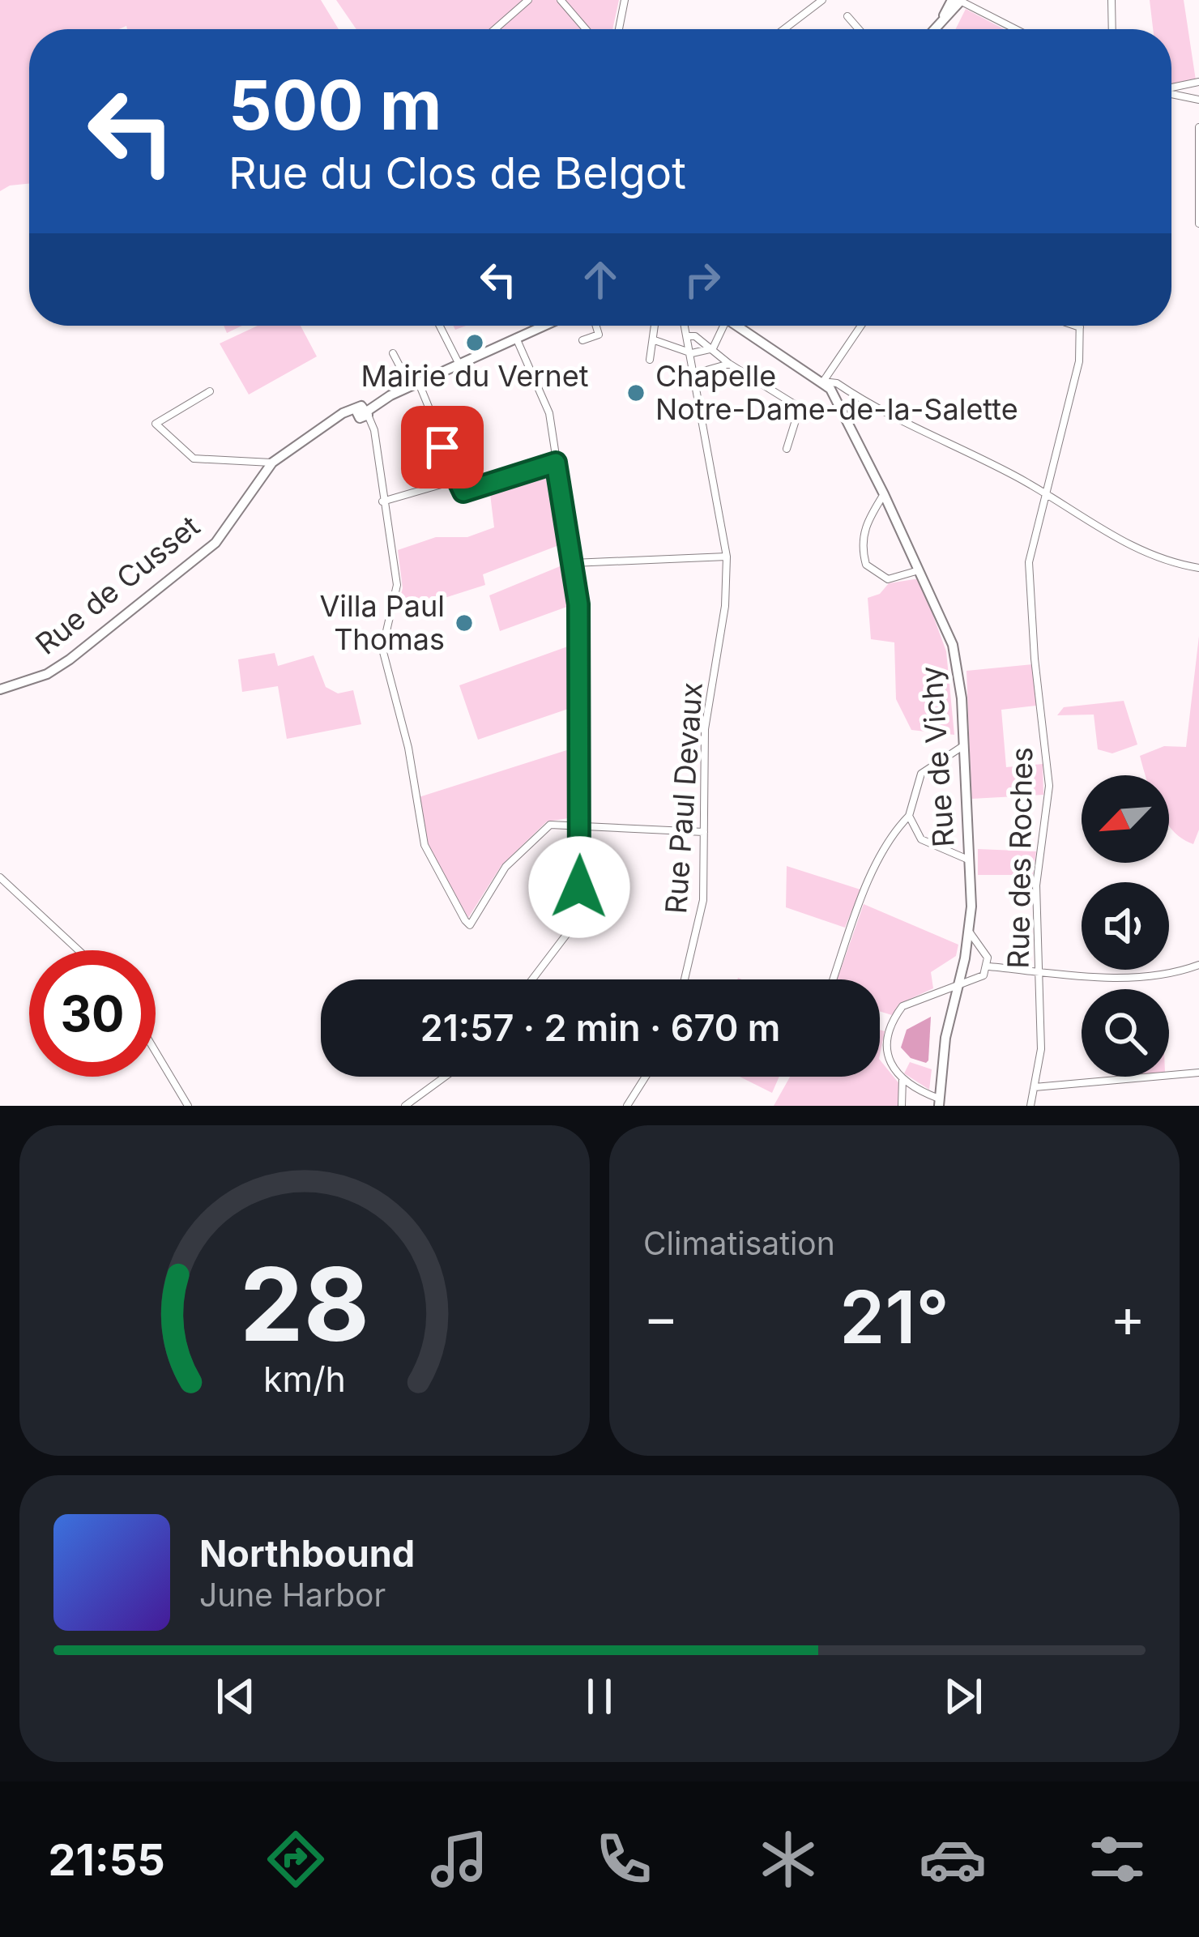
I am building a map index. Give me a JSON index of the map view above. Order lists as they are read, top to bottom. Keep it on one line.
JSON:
{"streets":{"street":["Rue de Cusset","Rue de Vichy","Rue Paul Devaux","Rue des Roches"]},"places":["Mairie du Vernet","Chapelle Notre-Dame-de-la-Salette","Villa Paul Thomas"],"north":"bottom left","page":{"turn":["500 m","Rue du Clos de Belgot"],"limit":"30","trip":"21:57 · 2 min · 670 m","tile":"Climatisation","heat":["−","21°","+"],"song":["Northbound","June Harbor"],"tabs":"21:55","gauge":["28","km/h"]}}
